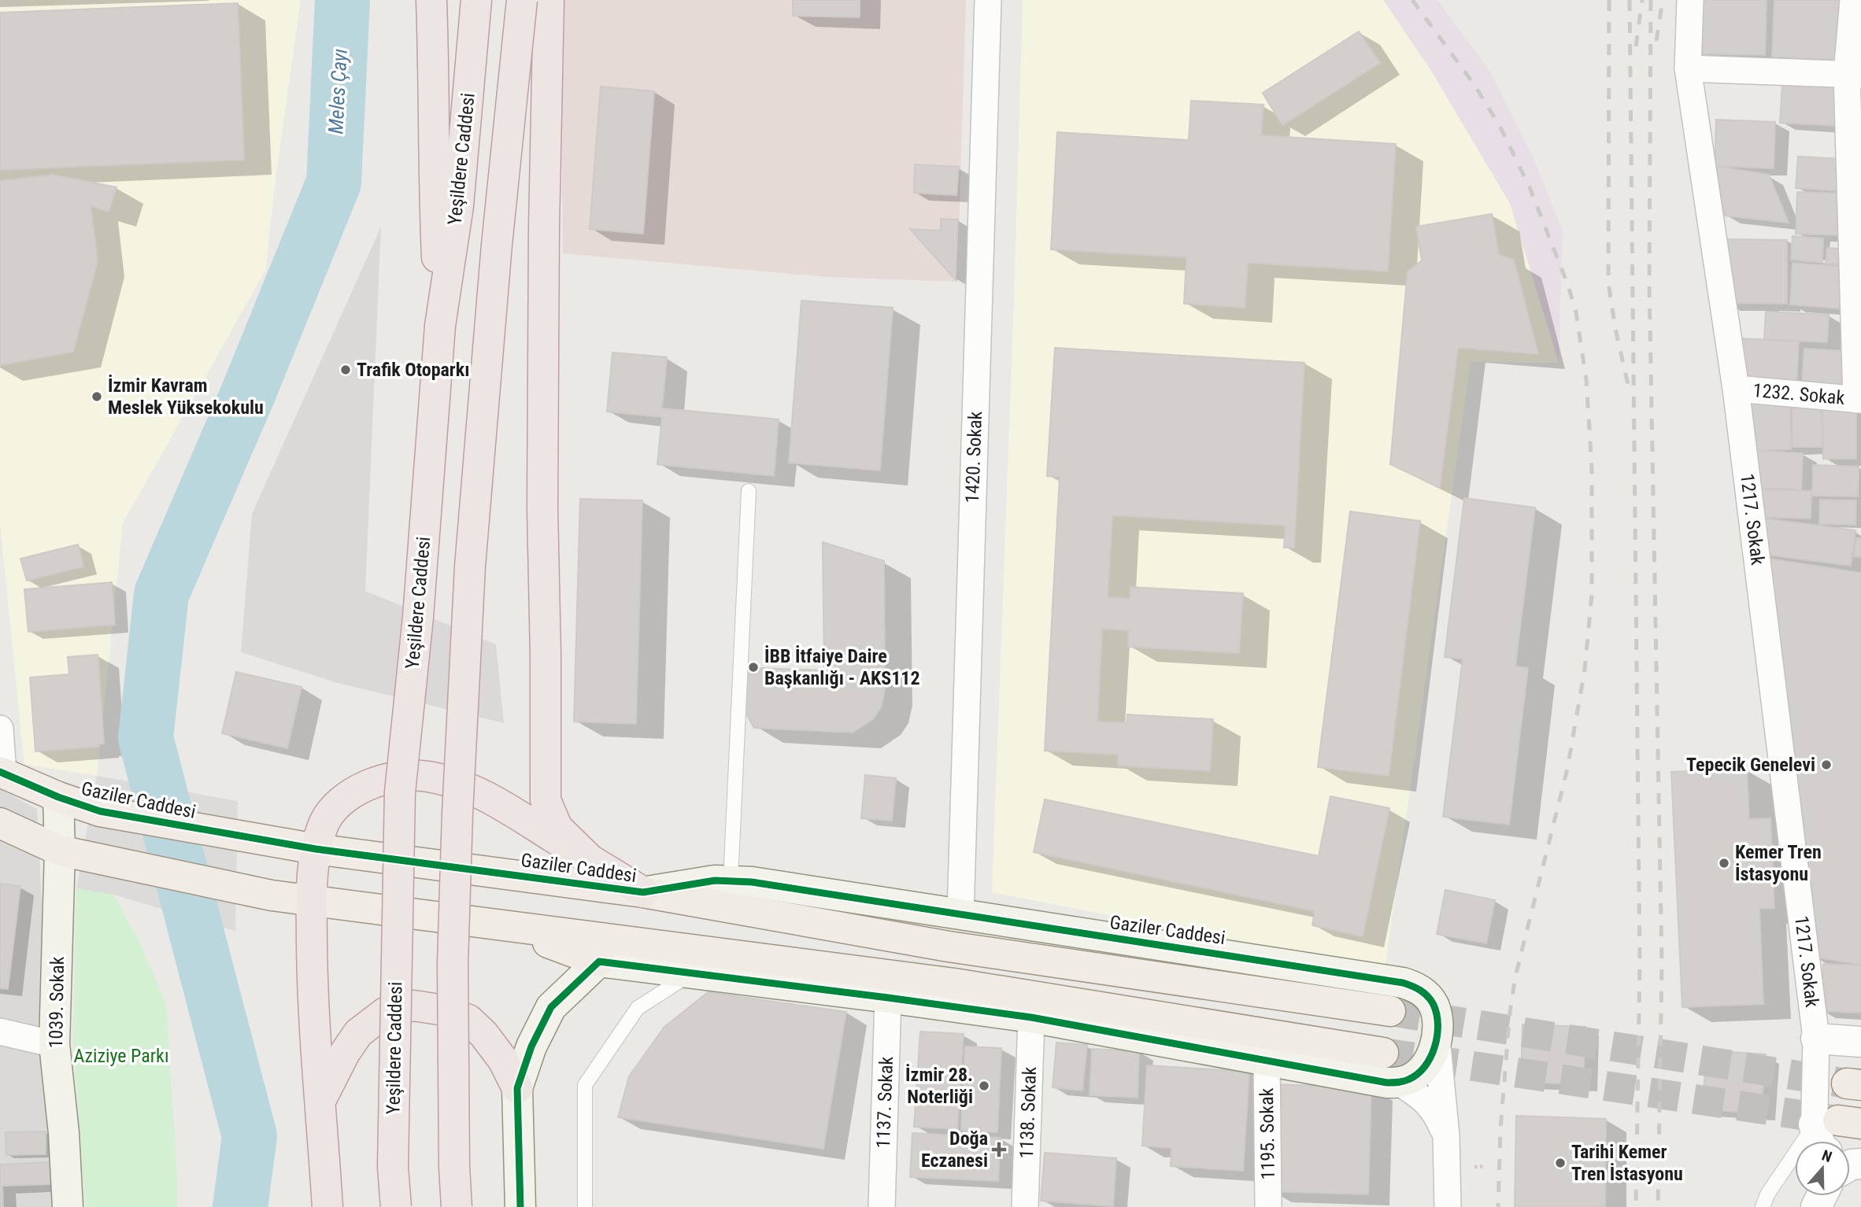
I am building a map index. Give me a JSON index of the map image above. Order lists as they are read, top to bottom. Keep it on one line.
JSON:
{"streets":{"highway":["Yeşildere Caddesi"],"main road":["Gaziler Caddesi","1039. Sokak"],"street":["1232. Sokak","1420. Sokak","1217. Sokak","1137. Sokak","1138. Sokak","1195. Sokak"]},"crossings":[["1232. Sokak","1217. Sokak"],["1420. Sokak","Gaziler Caddesi"],["Gaziler Caddesi","1039. Sokak"]],"water":["Meles Çayı"],"parks":["Aziziye Parkı"],"places":{"other":["Trafik Otoparkı","İzmir Kavram Meslek Yüksekokulu","İBB İtfaiye Daire Başkanlığı - AKS112","Tepecik Genelevi","Kemer Tren İstasyonu","İzmir 28. Noterliği","Tarihi Kemer Tren İstasyonu"],"health":["Doğa Eczanesi"]},"north":"top"}
